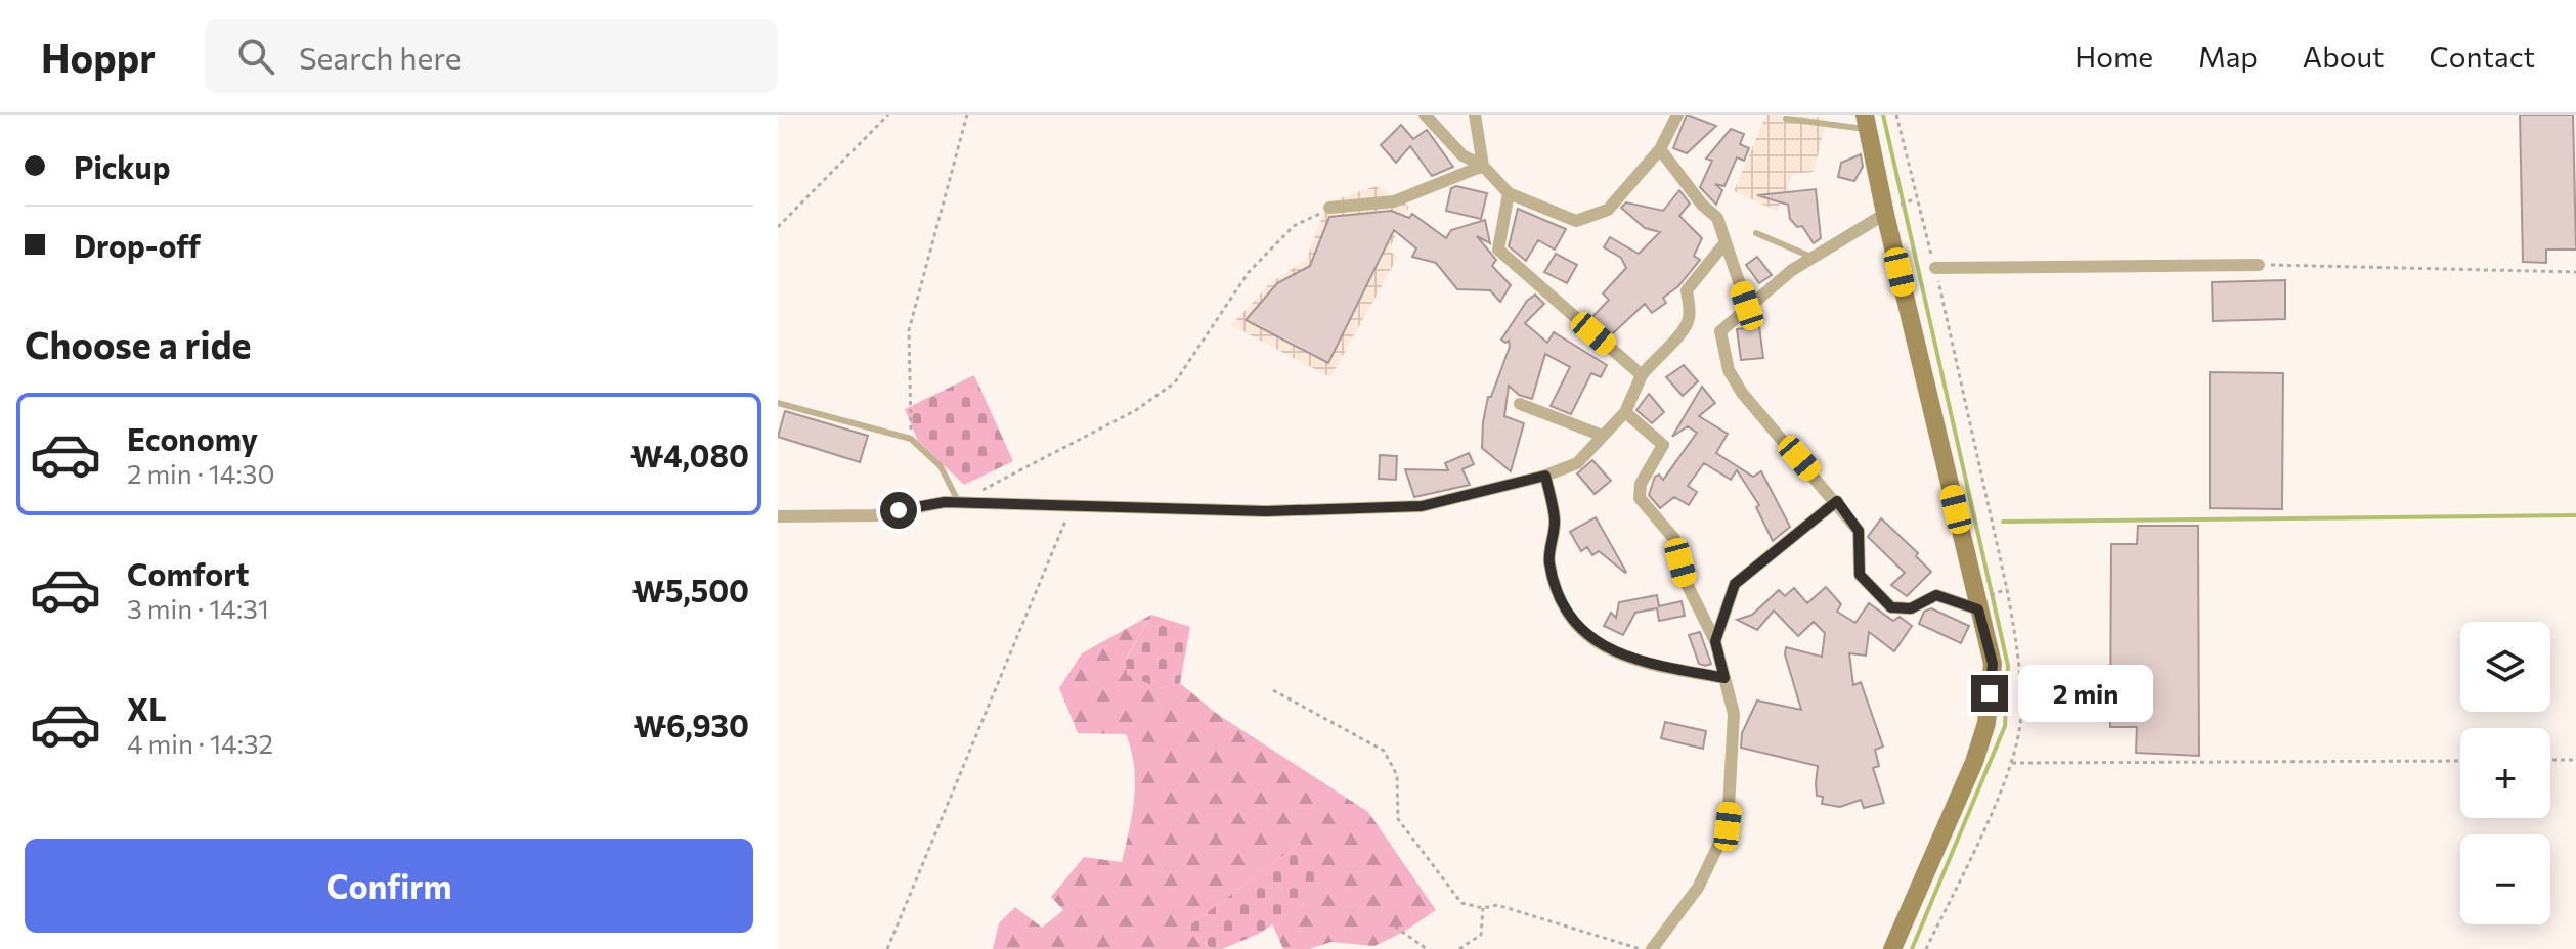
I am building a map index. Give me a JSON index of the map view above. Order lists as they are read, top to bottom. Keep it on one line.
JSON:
{"page":{"header":"Hoppr","search":"Search here","nav":["Home","Map","About","Contact"],"banner":["Pickup","Drop-off"],"heading":"Choose a ride","list":[{"name":"Economy","note":"2 min · 14:30","value":"₩4,080"},{"name":"Comfort","note":"3 min · 14:31","value":"₩5,500"},{"name":"XL","note":"4 min · 14:32","value":"₩6,930"}],"map_buttons":["+","−"],"bubble":"2 min","buttons":"Confirm"}}
